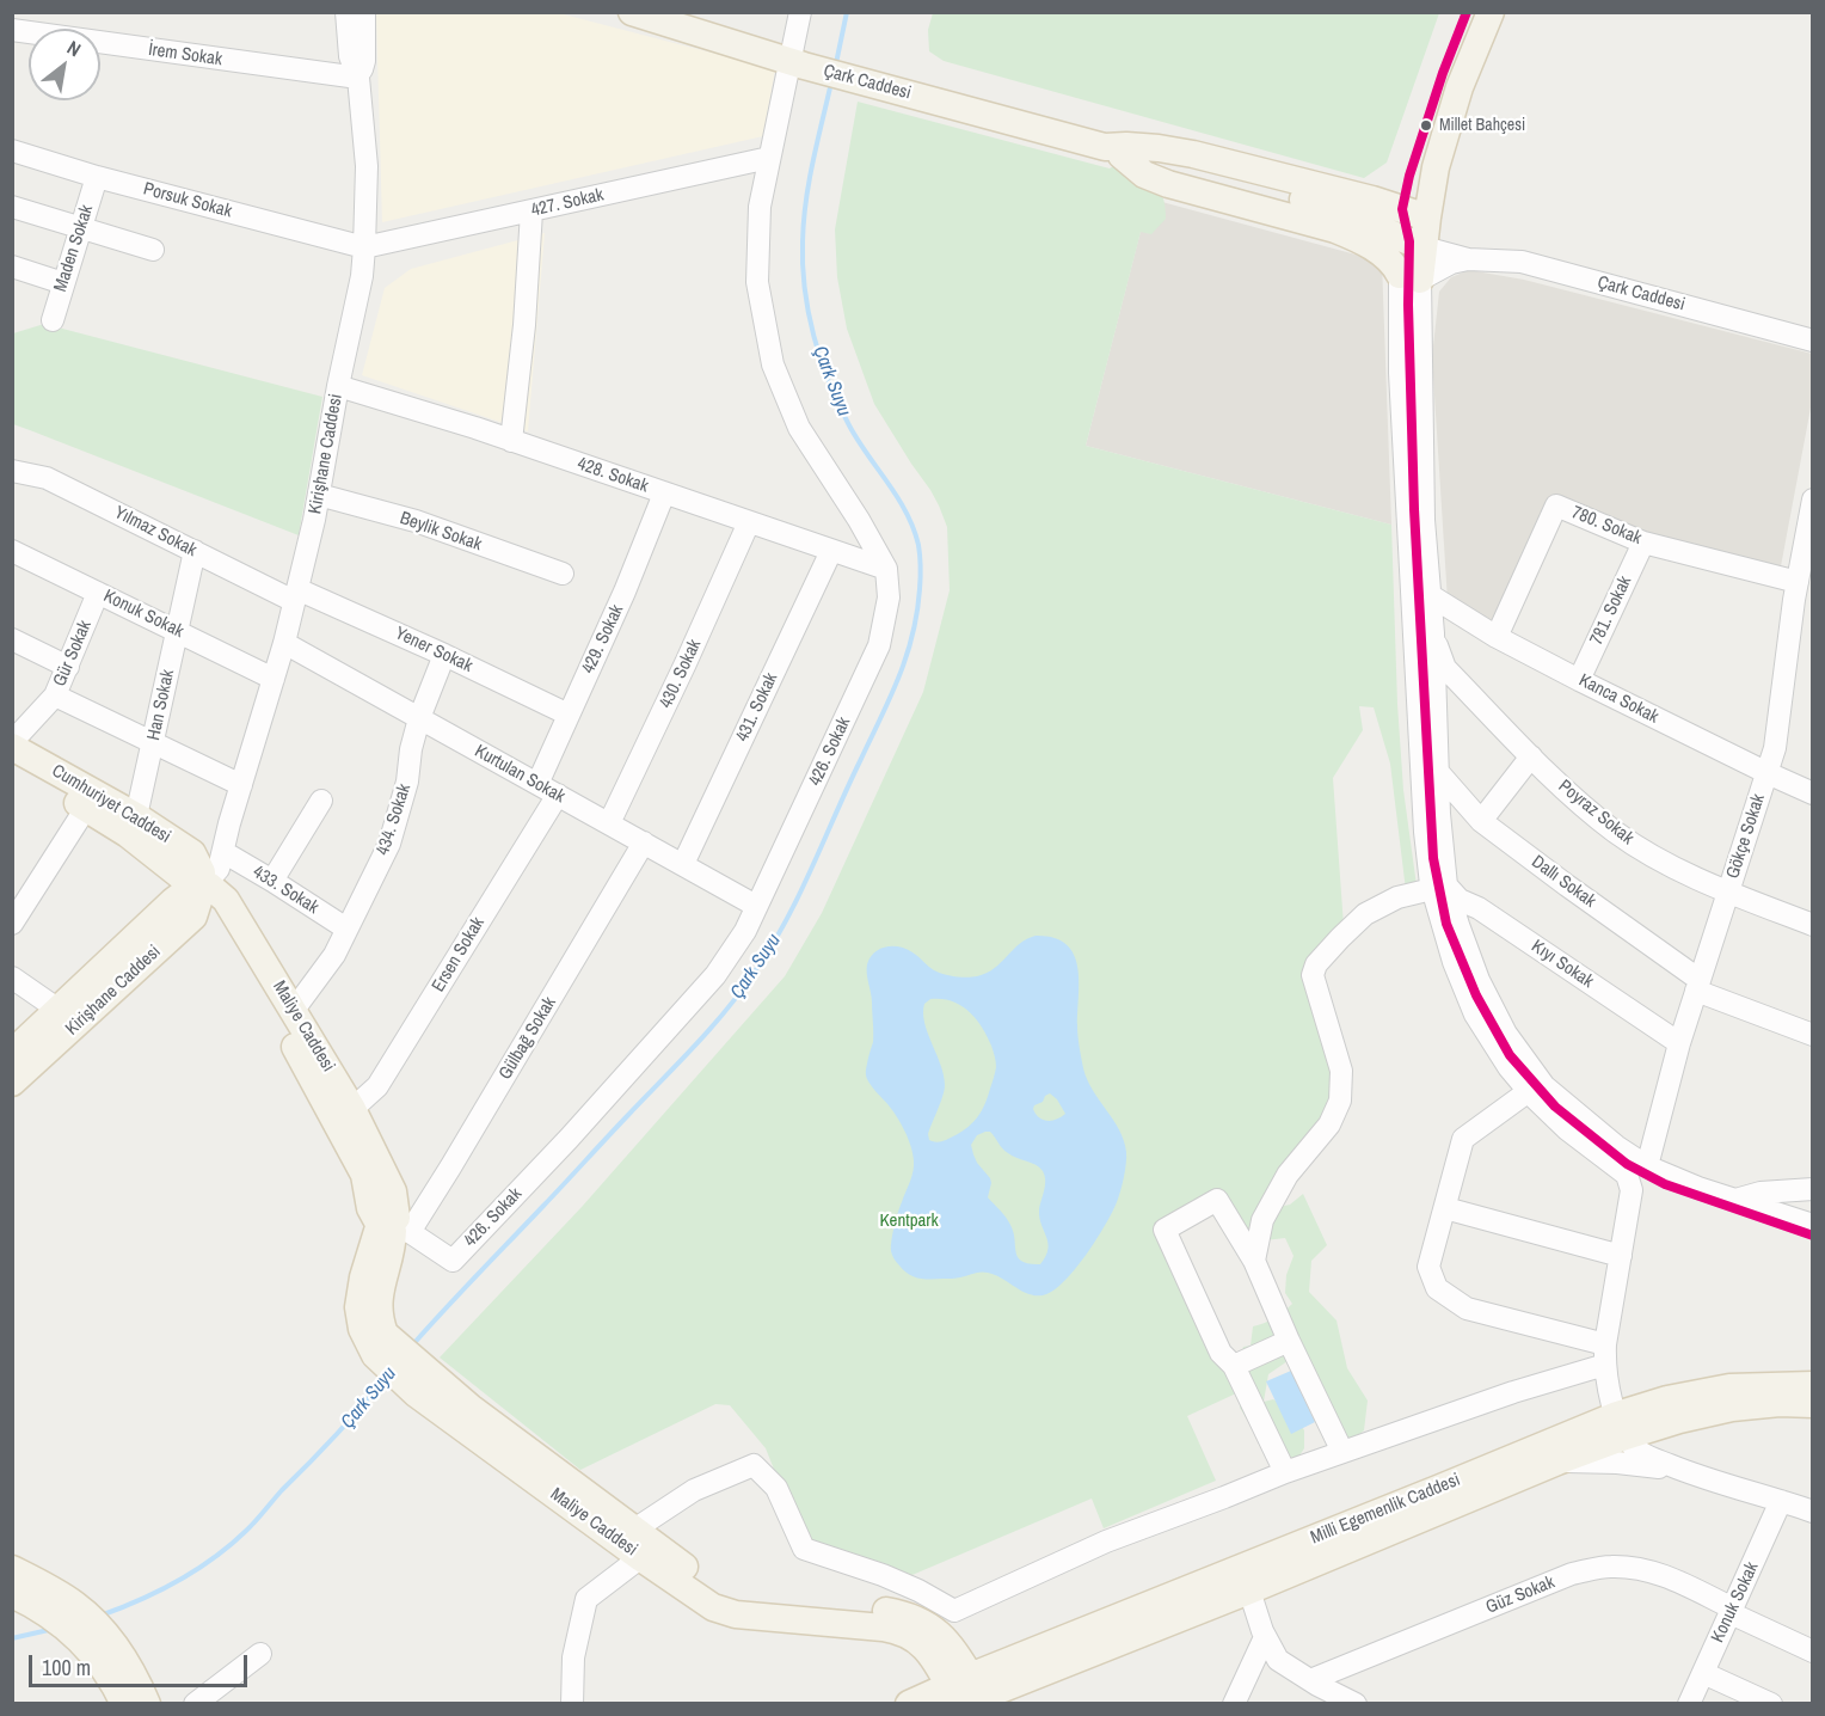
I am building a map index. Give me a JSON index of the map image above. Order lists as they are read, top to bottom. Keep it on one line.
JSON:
{"streets":{"main road":["Çark Caddesi","Kirişhane Caddesi","Cumhuriyet Caddesi","Maliye Caddesi","Milli Egemenlik Caddesi"],"street":["İrem Sokak","Porsuk Sokak","427. Sokak","Maden Sokak","428. Sokak","780. Sokak","Yılmaz Sokak","Beylik Sokak","781. Sokak","Konuk Sokak","429. Sokak","Yener Sokak","Gür Sokak","430. Sokak","Kanca Sokak","Han Sokak","431. Sokak","426. Sokak","Kurtulan Sokak","Poyraz Sokak","434. Sokak","Gökçe Sokak","Dallı Sokak","433. Sokak","Ersen Sokak","Kıyı Sokak","Gülbağ Sokak","Güz Sokak"]},"crossings":[["İrem Sokak","Kirişhane Caddesi"],["Çark Caddesi","426. Sokak"],["Porsuk Sokak","427. Sokak"],["Porsuk Sokak","Maden Sokak"],["Porsuk Sokak","Kirişhane Caddesi"],["427. Sokak","Kirişhane Caddesi"],["427. Sokak","426. Sokak"],["Kirişhane Caddesi","428. Sokak"],["Kirişhane Caddesi","Yılmaz Sokak"],["Kirişhane Caddesi","Beylik Sokak"],["Kirişhane Caddesi","Konuk Sokak"],["Kirişhane Caddesi","Yener Sokak"],["Kirişhane Caddesi","Kurtulan Sokak"],["Kirişhane Caddesi","Cumhuriyet Caddesi"],["Kirişhane Caddesi","433. Sokak"],["Kirişhane Caddesi","Maliye Caddesi"],["428. Sokak","429. Sokak"],["428. Sokak","430. Sokak"],["428. Sokak","431. Sokak"],["428. Sokak","426. Sokak"],["780. Sokak","781. Sokak"],["780. Sokak","Kanca Sokak"],["780. Sokak","Gökçe Sokak"],["Yılmaz Sokak","Yener Sokak"],["Yılmaz Sokak","Han Sokak"],["781. Sokak","Kanca Sokak"],["Konuk Sokak","Gür Sokak"],["Konuk Sokak","Han Sokak"],["Konuk Sokak","Güz Sokak"],["429. Sokak","Yener Sokak"],["429. Sokak","Kurtulan Sokak"],["Yener Sokak","434. Sokak"],["Gür Sokak","Cumhuriyet Caddesi"],["430. Sokak","Kurtulan Sokak"],["Kanca Sokak","Gökçe Sokak"],["Han Sokak","Cumhuriyet Caddesi"],["431. Sokak","Kurtulan Sokak"],["426. Sokak","Kurtulan Sokak"],["426. Sokak","Maliye Caddesi"],["426. Sokak","Gülbağ Sokak"],["Kurtulan Sokak","434. Sokak"],["Kurtulan Sokak","Ersen Sokak"],["Kurtulan Sokak","Gülbağ Sokak"],["Cumhuriyet Caddesi","Maliye Caddesi"],["Poyraz Sokak","Gökçe Sokak"],["434. Sokak","433. Sokak"],["434. Sokak","Maliye Caddesi"],["Gökçe Sokak","Dallı Sokak"],["Gökçe Sokak","Kıyı Sokak"],["Gökçe Sokak","Milli Egemenlik Caddesi"],["Ersen Sokak","Maliye Caddesi"],["Maliye Caddesi","Gülbağ Sokak"],["Maliye Caddesi","Milli Egemenlik Caddesi"]],"water":["Çark Suyu"],"parks":["Kentpark"],"places":["Millet Bahçesi"],"scale_bar":"100 m","north":"top right"}
